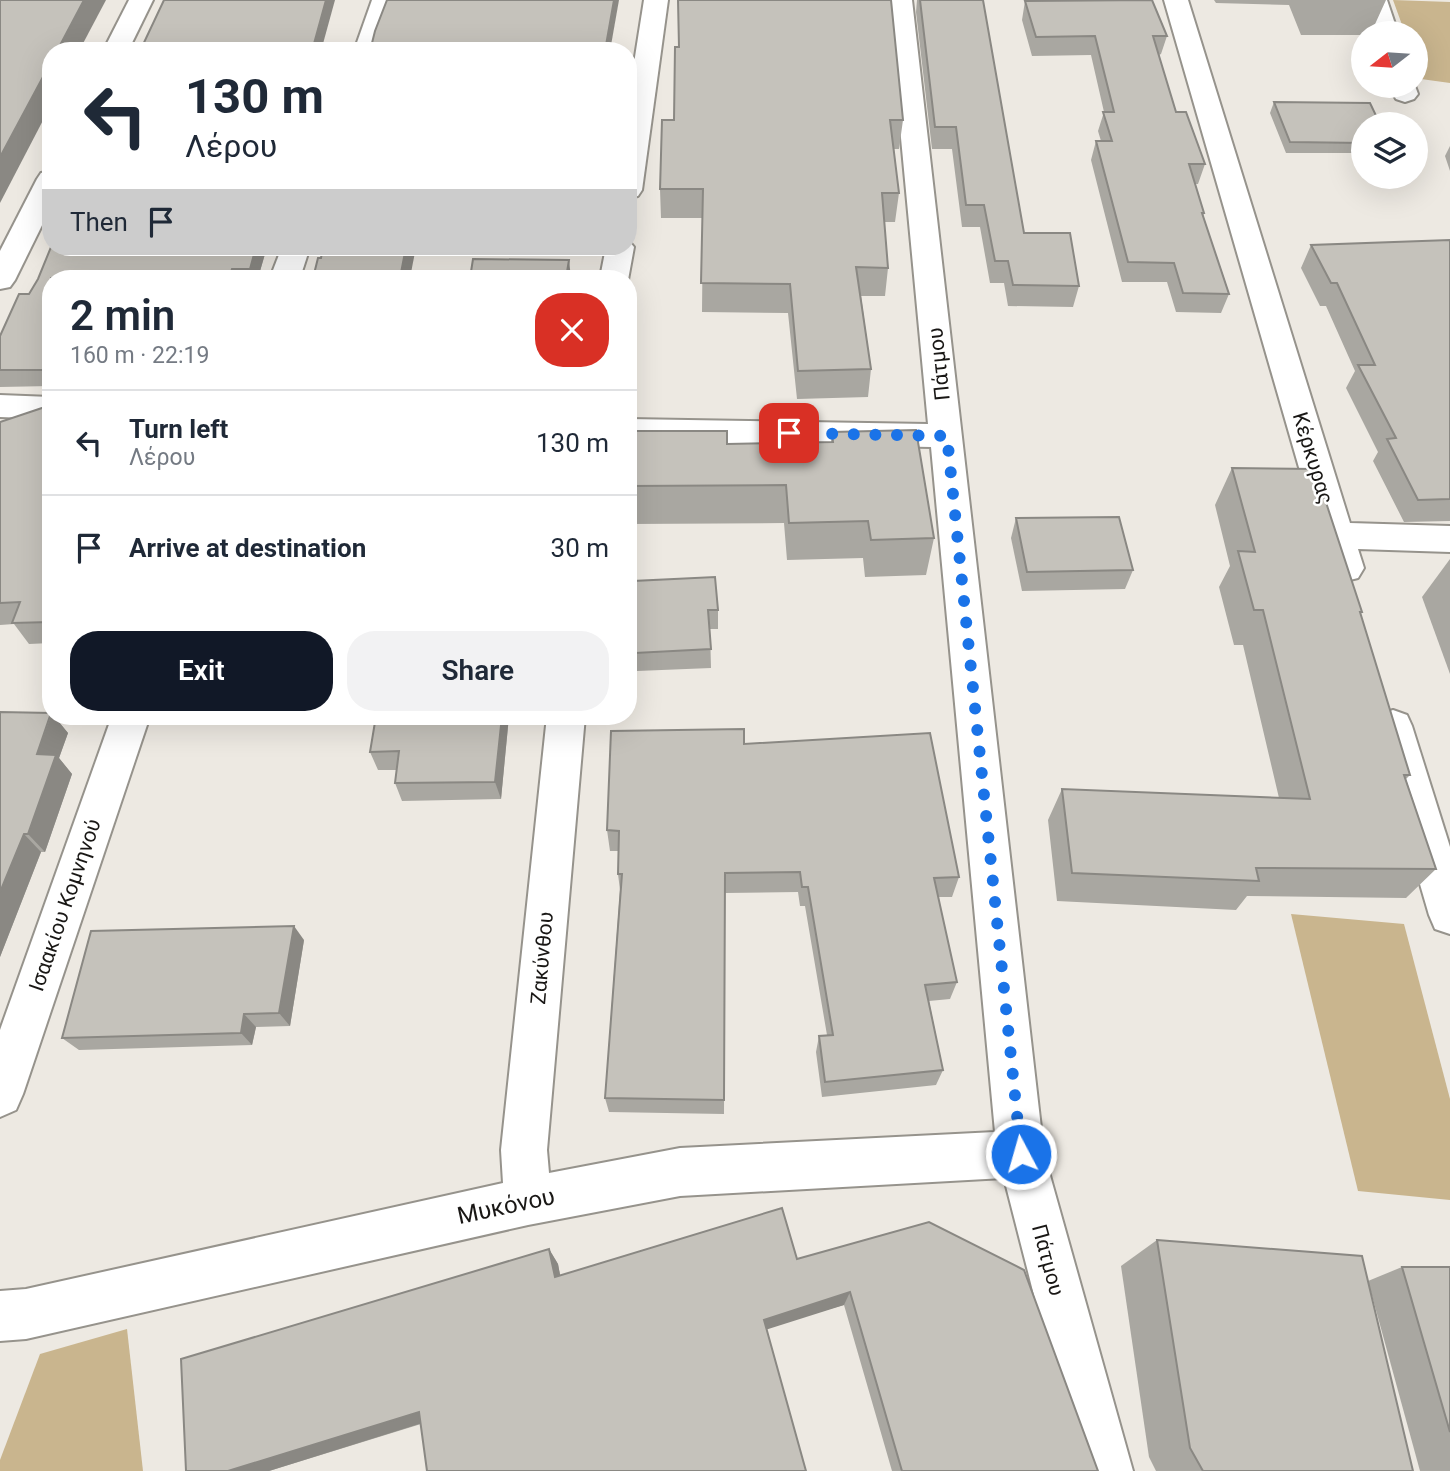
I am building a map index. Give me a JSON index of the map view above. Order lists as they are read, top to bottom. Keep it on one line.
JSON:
{"streets":{"street":["Πάτμου","Κέρκυρας","Ισαακίου Κομνηνού","Ζακύνθου","Μυκόνου"]},"crossings":[["Πάτμου","Μυκόνου"],["Ζακύνθου","Μυκόνου"]],"north":"left","page":{"turn":["130 m","Λέρου"],"then":"Then","heading":["2 min","160 m · 22:19"],"list":[{"name":"Turn left","note":"Λέρου","value":"130 m"},{"name":"Arrive at destination","value":"30 m"}],"buttons":["Exit","Share"]}}
